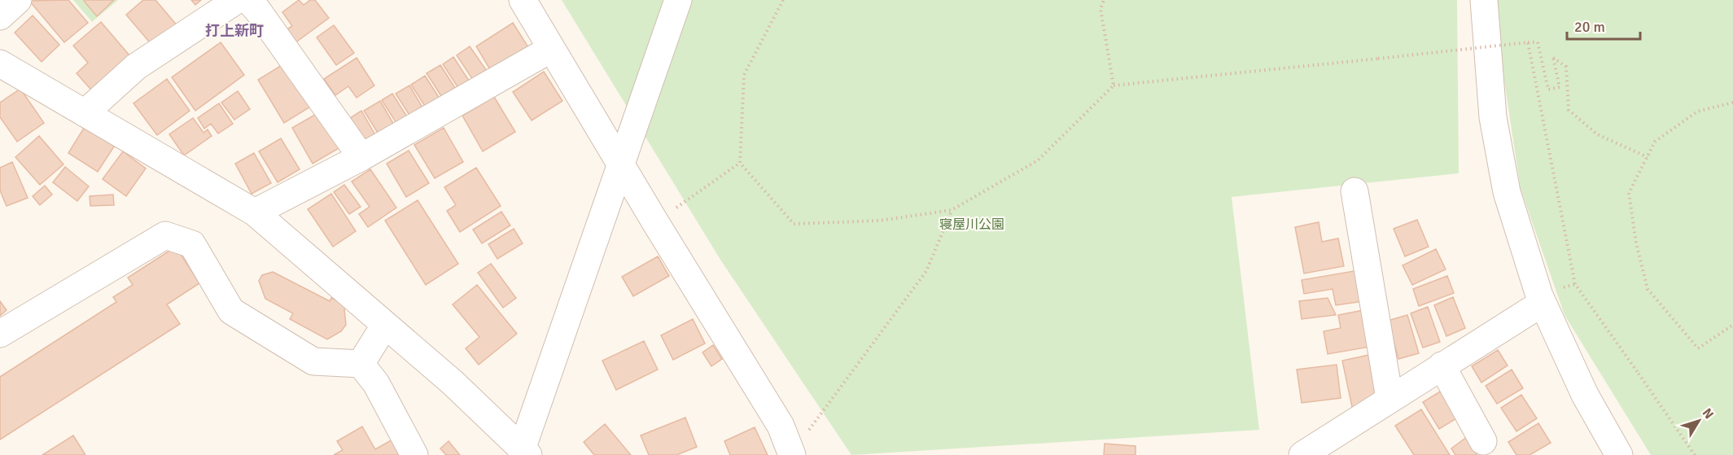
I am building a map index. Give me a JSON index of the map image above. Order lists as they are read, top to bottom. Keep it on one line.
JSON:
{"districts":["打上新町"],"parks":["寝屋川公園"],"scale_bar":"20 m","north":"top right"}
